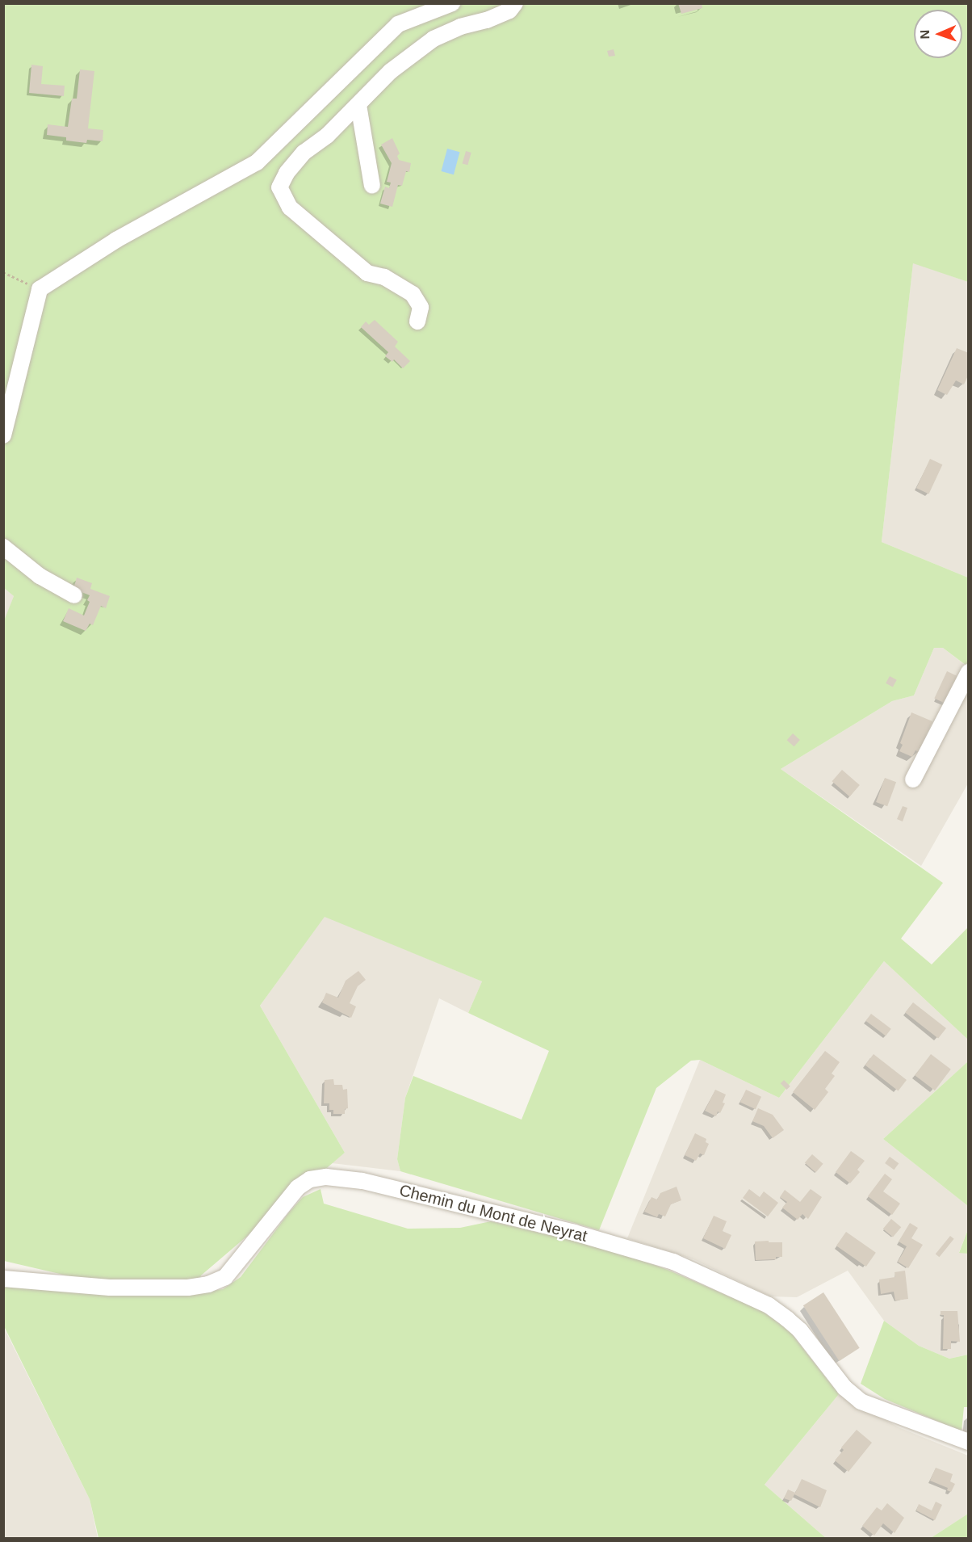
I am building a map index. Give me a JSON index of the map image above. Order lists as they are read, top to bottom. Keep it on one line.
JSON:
{"streets":{"street":["Chemin du Mont de Neyrat"]},"north":"left"}
